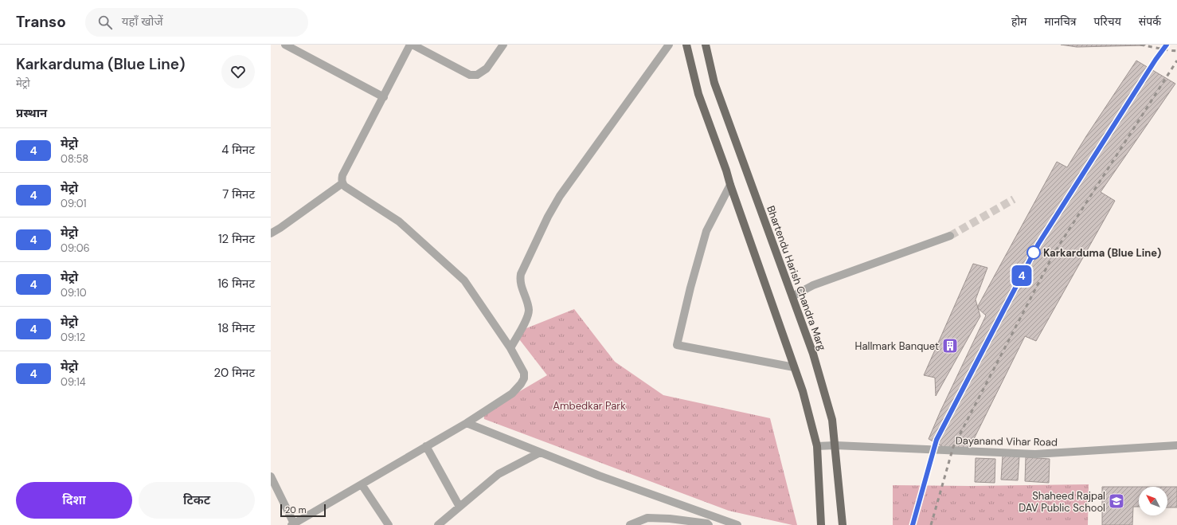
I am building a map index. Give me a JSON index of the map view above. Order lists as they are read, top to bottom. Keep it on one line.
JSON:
{"streets":{"main road":["Bhartendu Harish Chandra Marg"],"street":["Dayanand Vihar Road"]},"crossings":[["Bhartendu Harish Chandra Marg","Dayanand Vihar Road"]],"parks":["Ambedkar Park"],"places":{"other":["Karkarduma (Blue Line)"],"building":["Hallmark Banquet"],"school or university":["Shaheed Rajpal DAV Public School"]},"lines":["metro line 4"],"scale_bar":"20 m","north":"top left","page":{"header":"Transo","search":"यहाँ खोजें","nav":["होम","मानचित्र","परिचय","संपर्क"],"heading":[["Karkarduma (Blue Line)","मेट्रो"],"प्रस्थान"],"on_map":"4","list":[{"mark":"4","name":"मेट्रो","note":"08:58","value":"4 मिनट"},{"mark":"4","name":"मेट्रो","note":"09:01","value":"7 मिनट"},{"mark":"4","name":"मेट्रो","note":"09:06","value":"12 मिनट"},{"mark":"4","name":"मेट्रो","note":"09:10","value":"16 मिनट"},{"mark":"4","name":"मेट्रो","note":"09:12","value":"18 मिनट"},{"mark":"4","name":"मेट्रो","note":"09:14","value":"20 मिनट"}],"buttons":["दिशा","टिकट"],"scale":"20 m"}}
